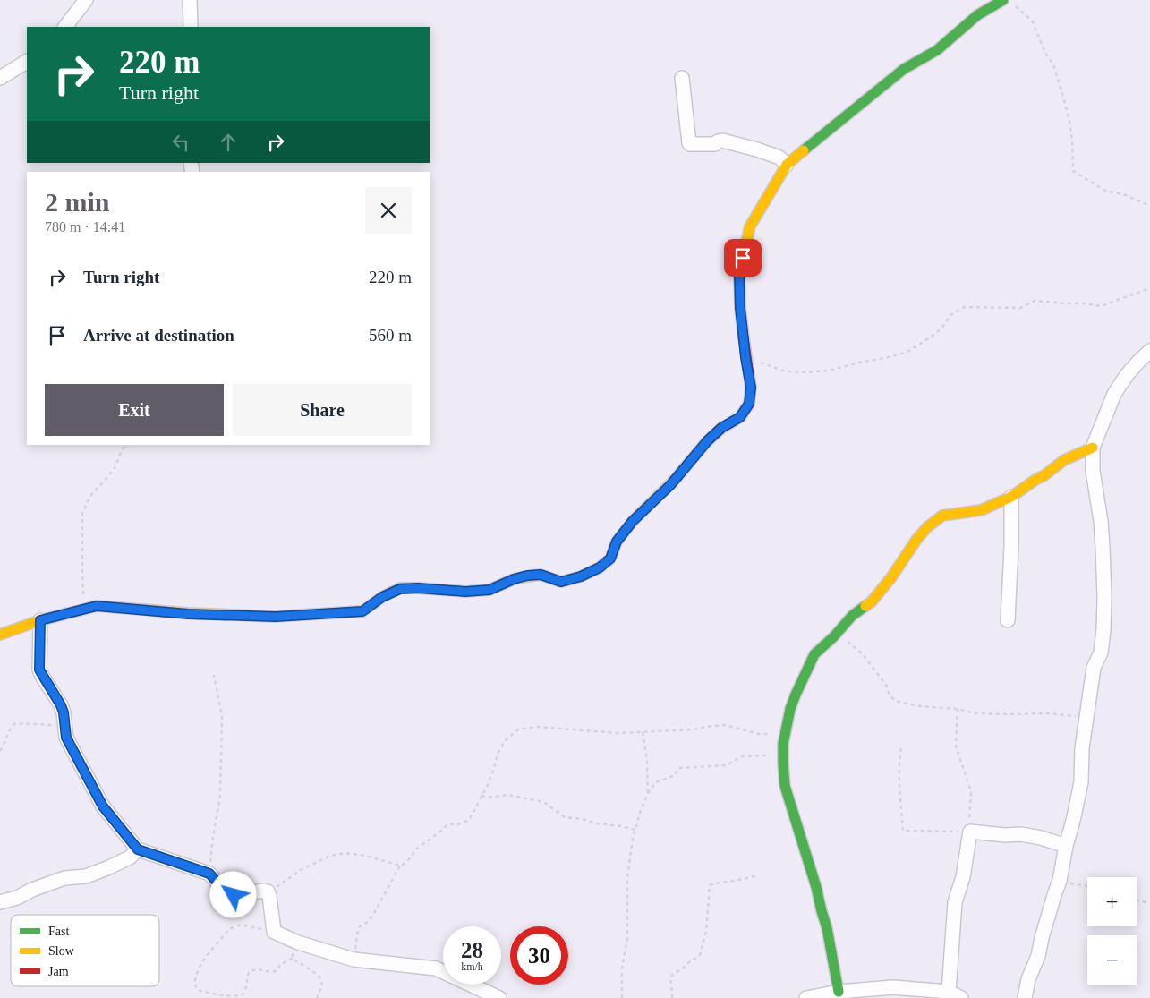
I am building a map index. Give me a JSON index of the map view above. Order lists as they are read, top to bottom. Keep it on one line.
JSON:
{"legend":["Fast","Slow","Jam"],"page":{"turn":["220 m","Turn right"],"heading":["2 min","780 m · 14:41"],"list":[{"name":"Turn right","value":"220 m"},{"name":"Arrive at destination","value":"560 m"}],"buttons":["Exit","Share"],"map_buttons":["+","−"],"speed":"28 km/h","limit":"30"}}
